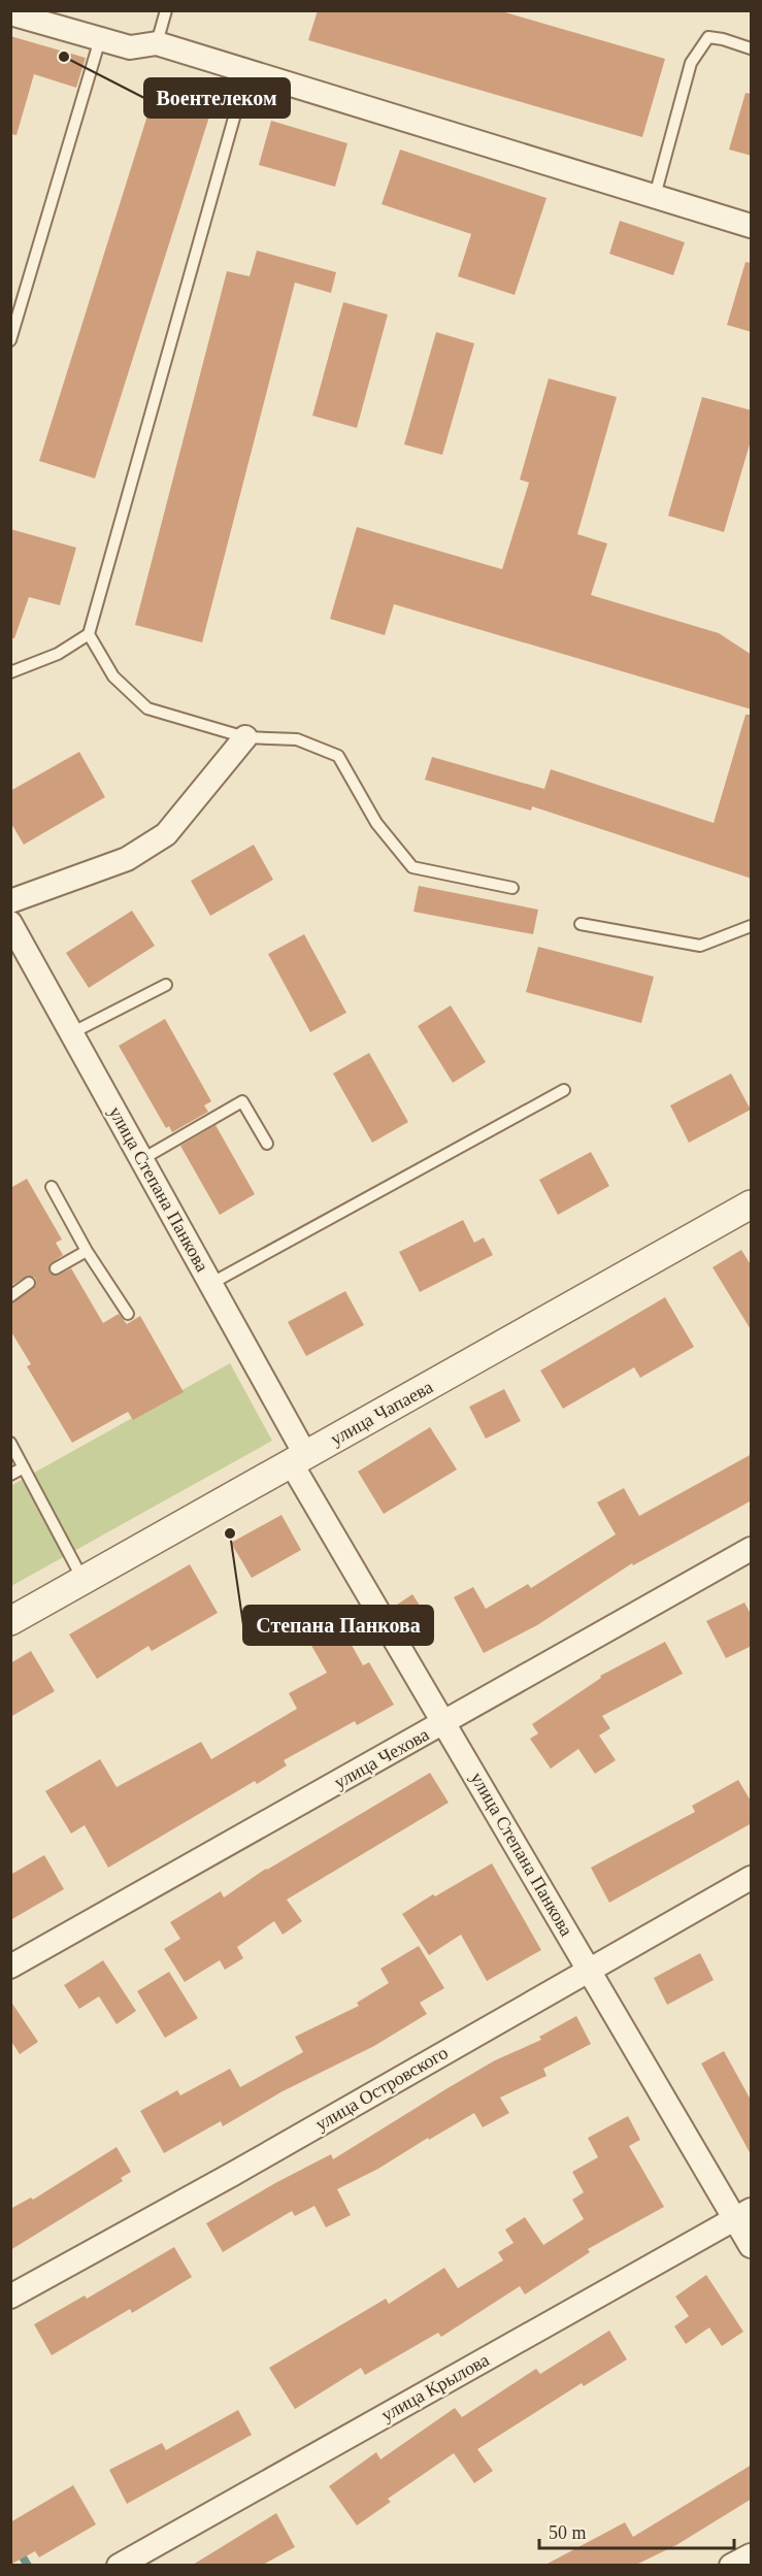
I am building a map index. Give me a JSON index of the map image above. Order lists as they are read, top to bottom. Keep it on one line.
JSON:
{"streets":{"street":["улица Степана Панкова","улица Чапаева","улица Чехова","улица Островского","улица Крылова"]},"crossings":[["улица Степана Панкова","улица Чапаева"],["улица Степана Панкова","улица Чехова"],["улица Степана Панкова","улица Островского"],["улица Степана Панкова","улица Крылова"]],"places":["Воентелеком","Степана Панкова"],"scale_bar":"50 m"}
